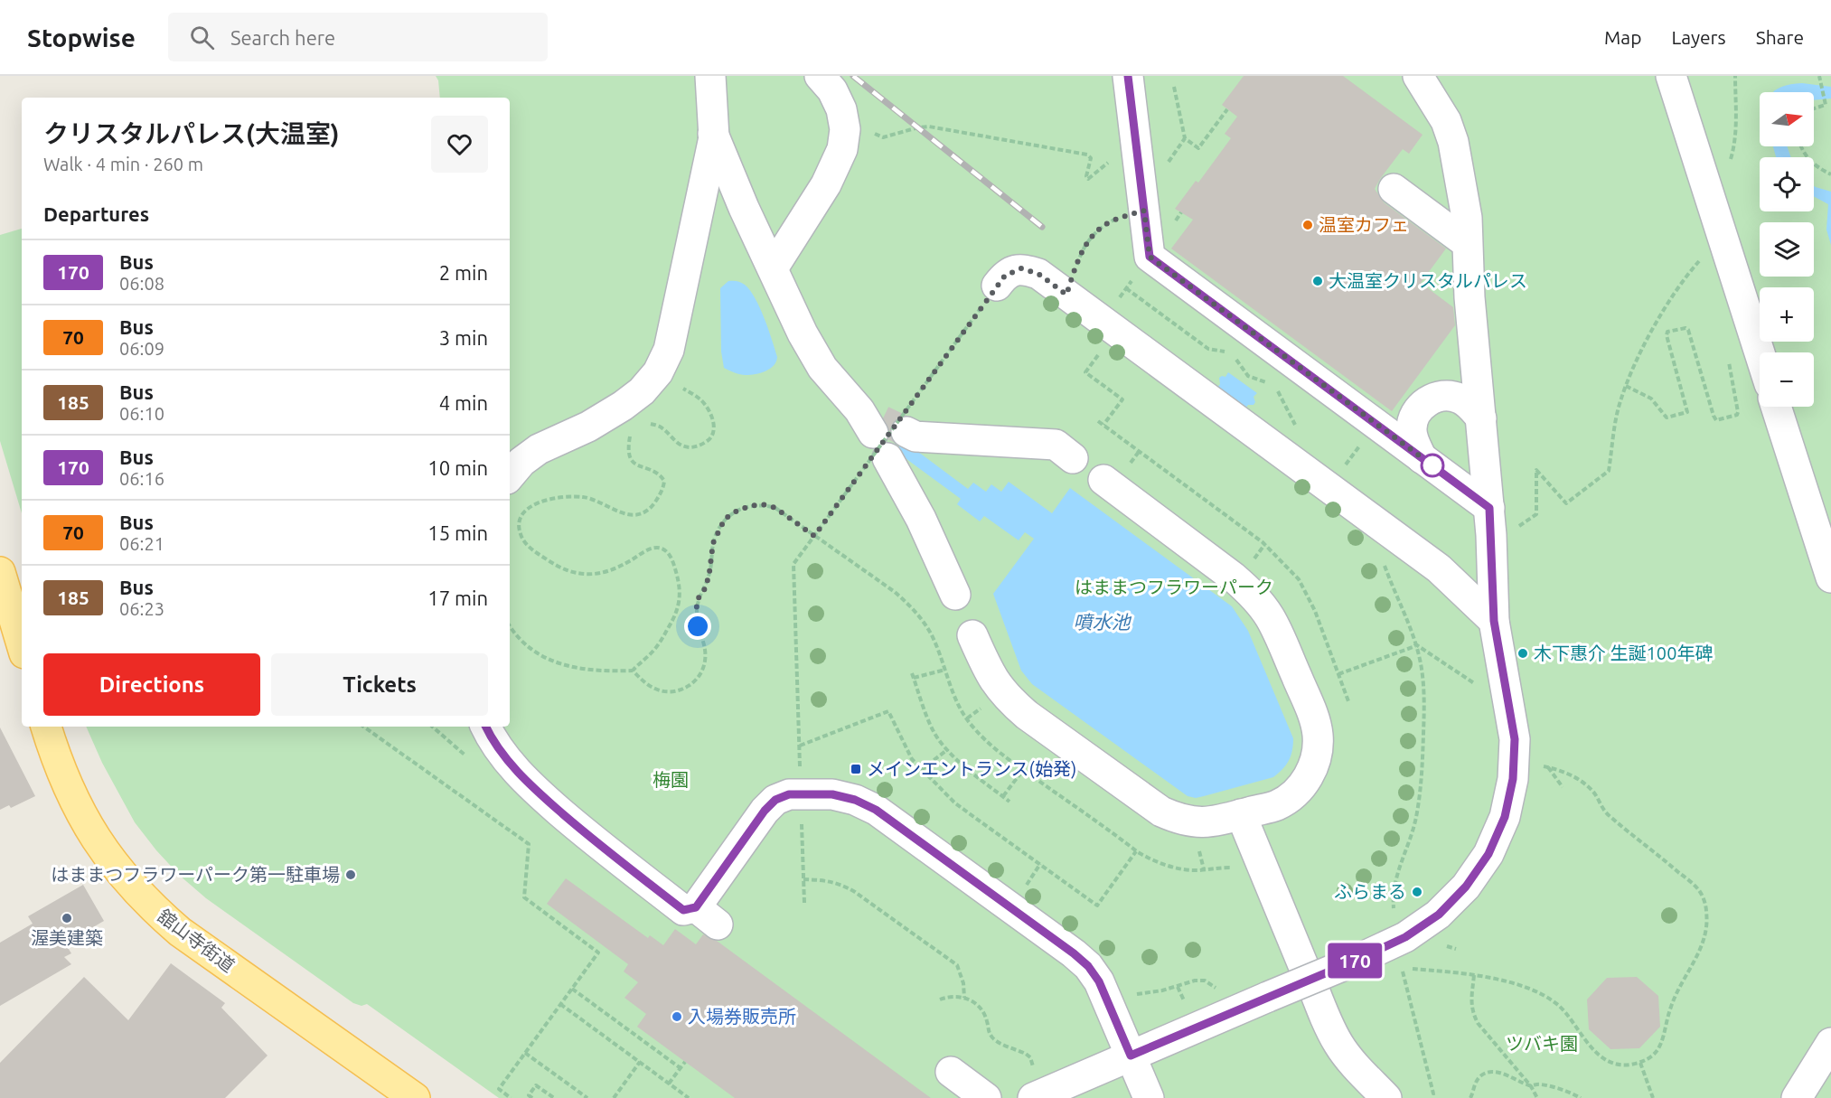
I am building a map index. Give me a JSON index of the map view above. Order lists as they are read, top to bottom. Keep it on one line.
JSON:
{"streets":{"main road":["舘山寺街道"]},"water":["噴水池"],"parks":["はままつフラワーパーク","梅園","ツバキ園"],"places":{"other":["温室カフェ","大温室クリスタルパレス","木下惠介 生誕100年碑","はままつフラワーパーク第一駐車場","ふらまる","渥美建築","入場券販売所"],"transit":["メインエントランス(始発)"]},"lines":["bus line 170"],"north":"right","page":{"header":"Stopwise","search":"Search here","nav":["Map","Layers","Share"],"on_map":"170","map_buttons":["+","−"],"heading":[["クリスタルパレス(大温室)","Walk · 4 min · 260 m"],"Departures"],"list":[{"mark":"170","name":"Bus","note":"06:08","value":"2 min"},{"mark":"70","name":"Bus","note":"06:09","value":"3 min"},{"mark":"185","name":"Bus","note":"06:10","value":"4 min"},{"mark":"170","name":"Bus","note":"06:16","value":"10 min"},{"mark":"70","name":"Bus","note":"06:21","value":"15 min"},{"mark":"185","name":"Bus","note":"06:23","value":"17 min"}],"buttons":["Directions","Tickets"]}}
